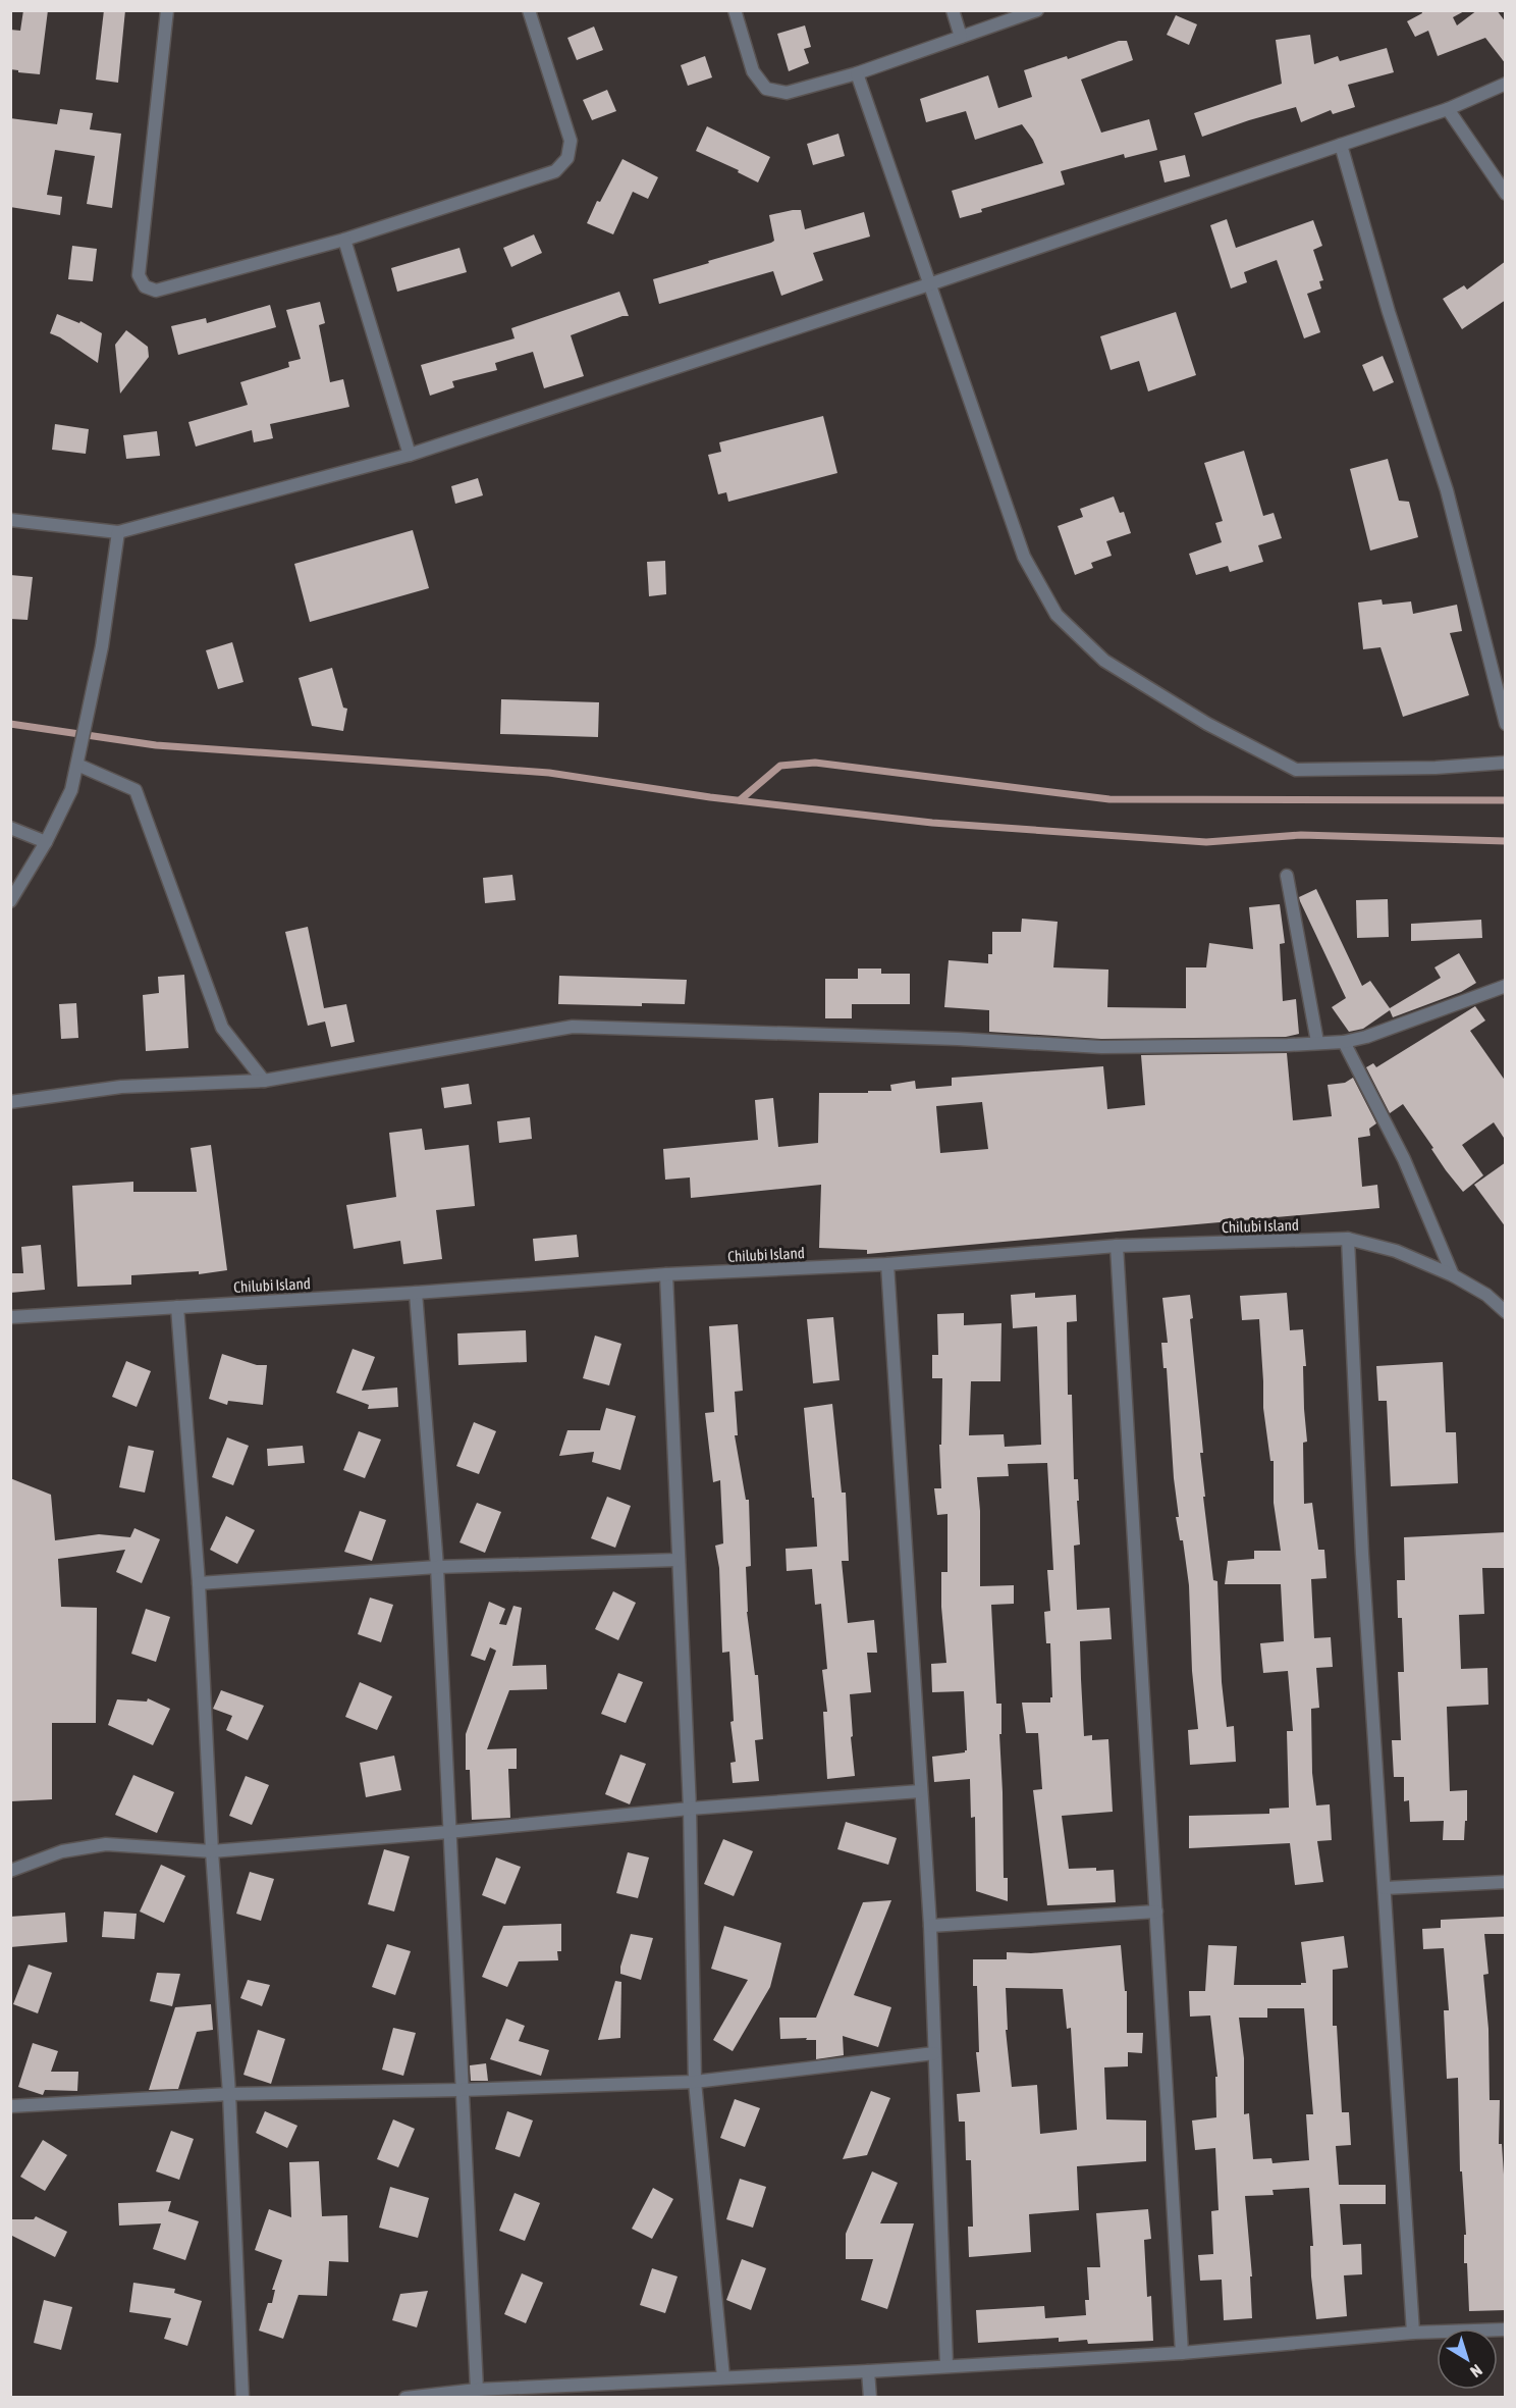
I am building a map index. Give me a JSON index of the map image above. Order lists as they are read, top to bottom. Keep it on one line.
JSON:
{"streets":{"street":["Chilubi Island"]},"north":"bottom right"}
